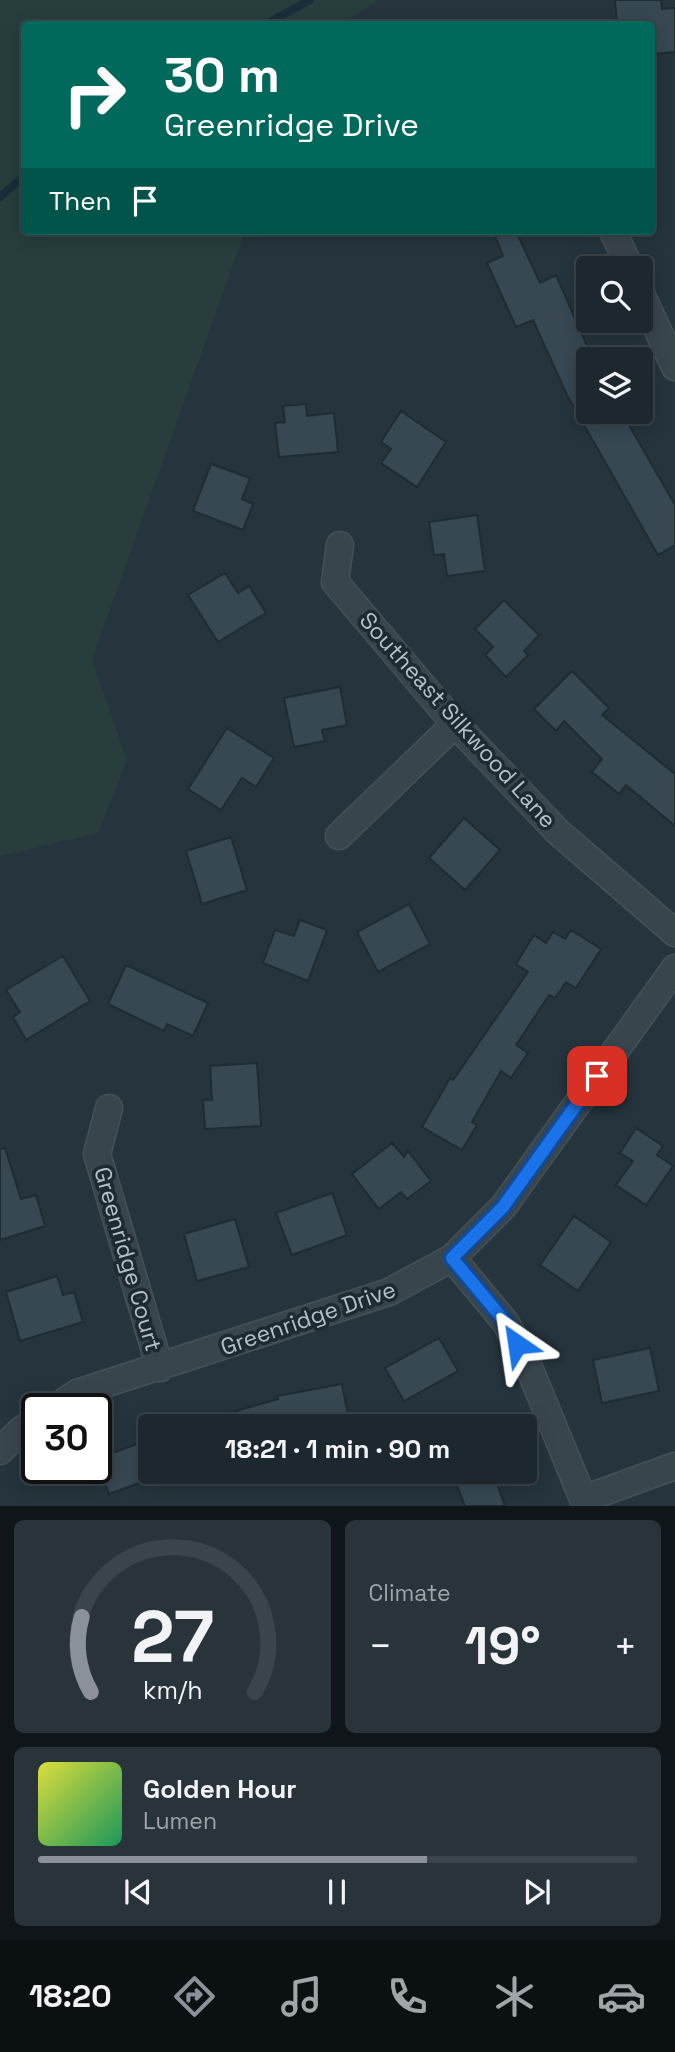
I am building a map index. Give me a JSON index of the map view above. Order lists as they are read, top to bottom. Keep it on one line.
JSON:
{"streets":{"street":["Southeast Silkwood Lane","Greenridge Court","Greenridge Drive"]},"crossings":[["Greenridge Court","Greenridge Drive"]],"page":{"turn":["30 m","Greenridge Drive"],"then":"Then","limit":"30","trip":"18:21 · 1 min · 90 m","tile":"Climate","heat":["−","19°","+"],"song":["Golden Hour","Lumen"],"tabs":"18:20","gauge":["27","km/h"]}}
